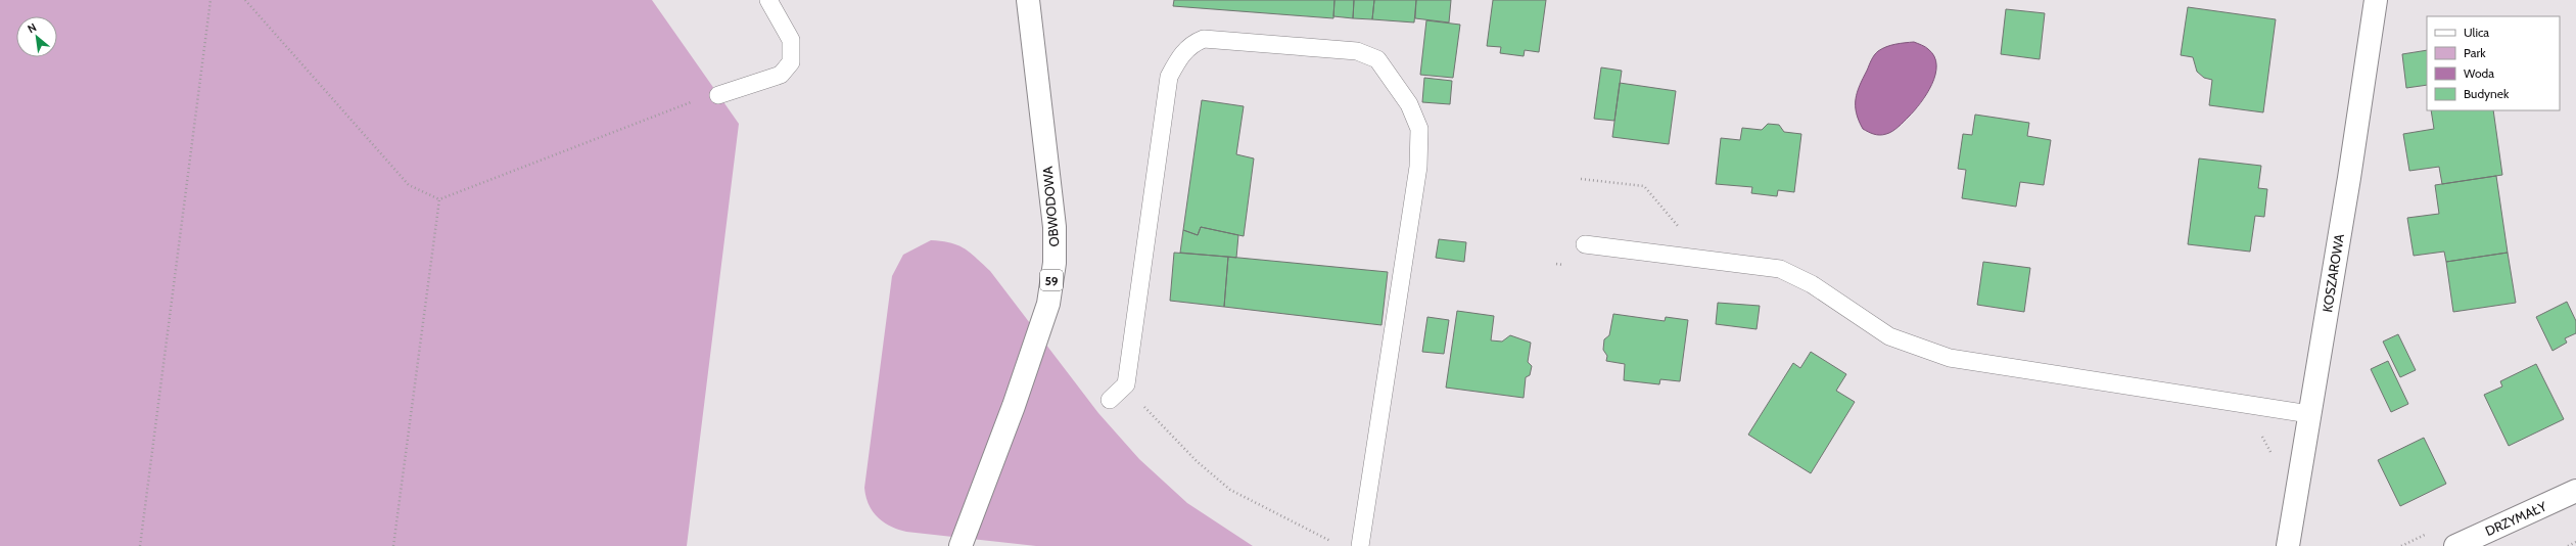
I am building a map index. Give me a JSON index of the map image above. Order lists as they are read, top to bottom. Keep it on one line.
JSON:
{"streets":{"street":["OBWODOWA","KOSZAROWA","59","DRZYMAŁY"]},"legend":["Ulica","Park","Woda","Budynek"],"north":"top left"}
